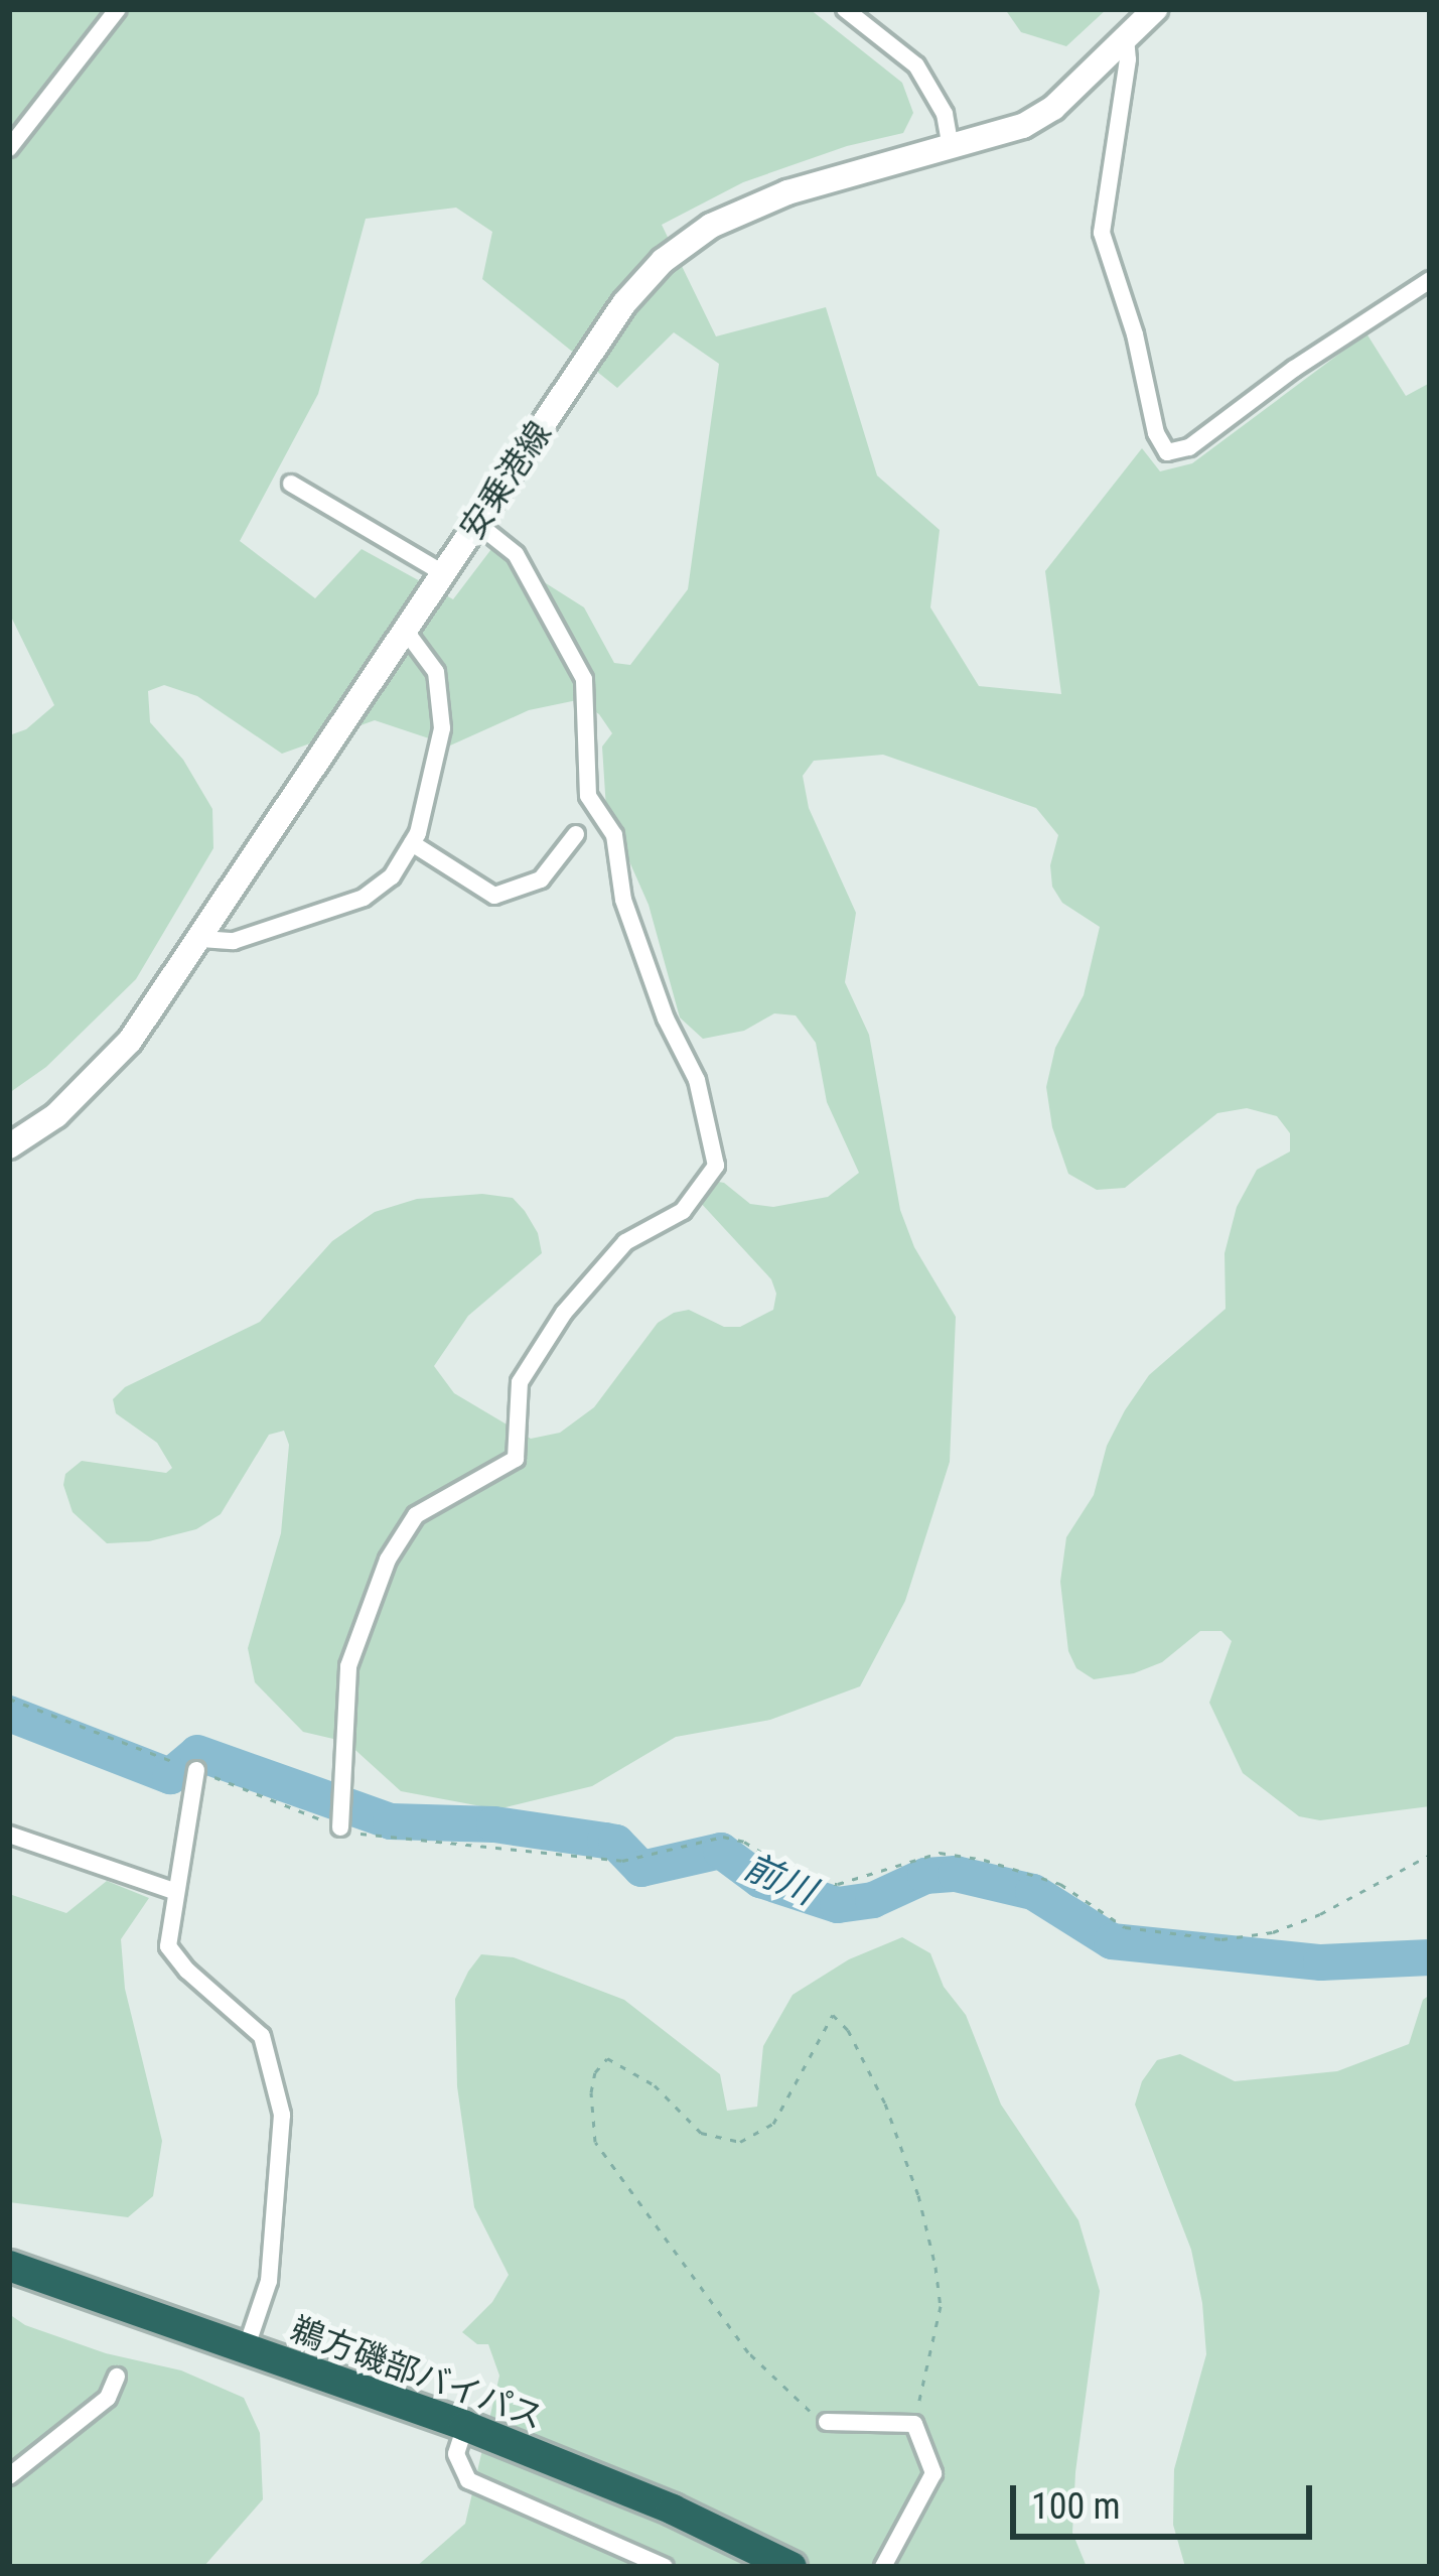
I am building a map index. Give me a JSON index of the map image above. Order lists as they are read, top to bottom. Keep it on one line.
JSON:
{"streets":{"highway":["鵜方磯部バイパス"],"main road":["安乗港線"]},"water":["前川"],"scale_bar":"100 m"}
